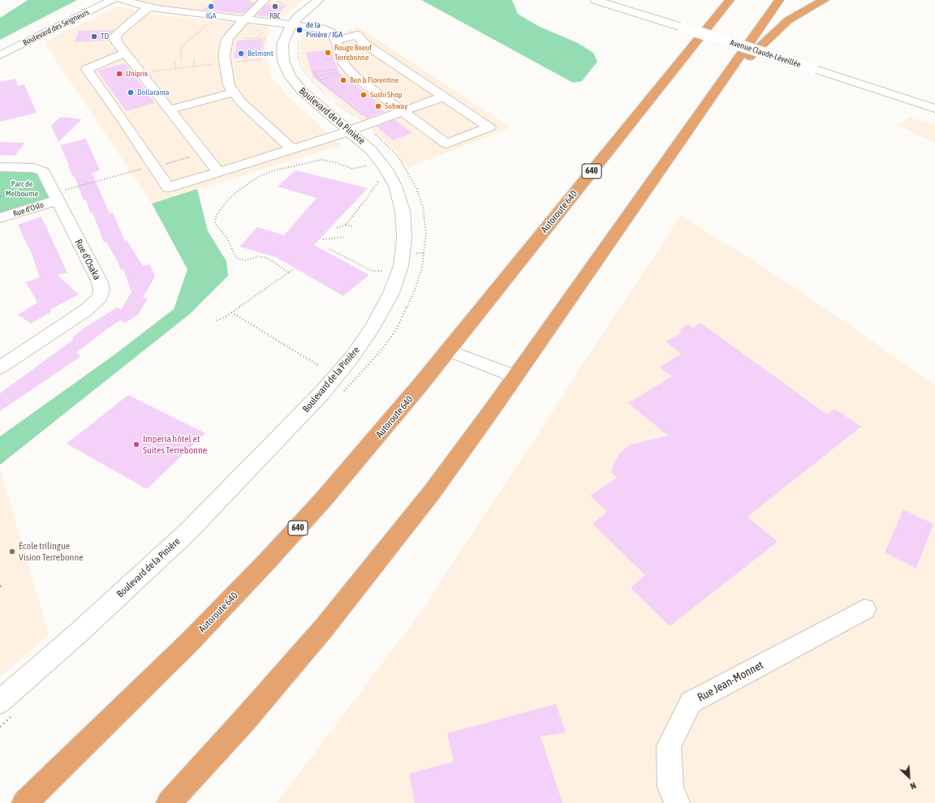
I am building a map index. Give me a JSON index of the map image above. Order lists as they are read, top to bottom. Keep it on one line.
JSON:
{"streets":{"highway":["640","Autoroute 640"],"street":["Boulevard des Seigneurs","Avenue Claude-Léveillée","Boulevard de la Pinière","Rue d'Oslo","Rue d'Osaka","Rue Jean-Monnet"]},"crossings":[["Rue d'Oslo","Rue d'Osaka"]],"parks":["Parc de Melbourne"],"places":["IGA","RBC","de la Pinière / IGA","TD","Rouge Boeuf Terrebonne","Belmont","Uniprix","Ben & Florentine","Dollarama","Sushi Shop","Subway","Imperia hôtel et Suites Terrebonne","École trilingue Vision Terrebonne"],"north":"bottom right"}
